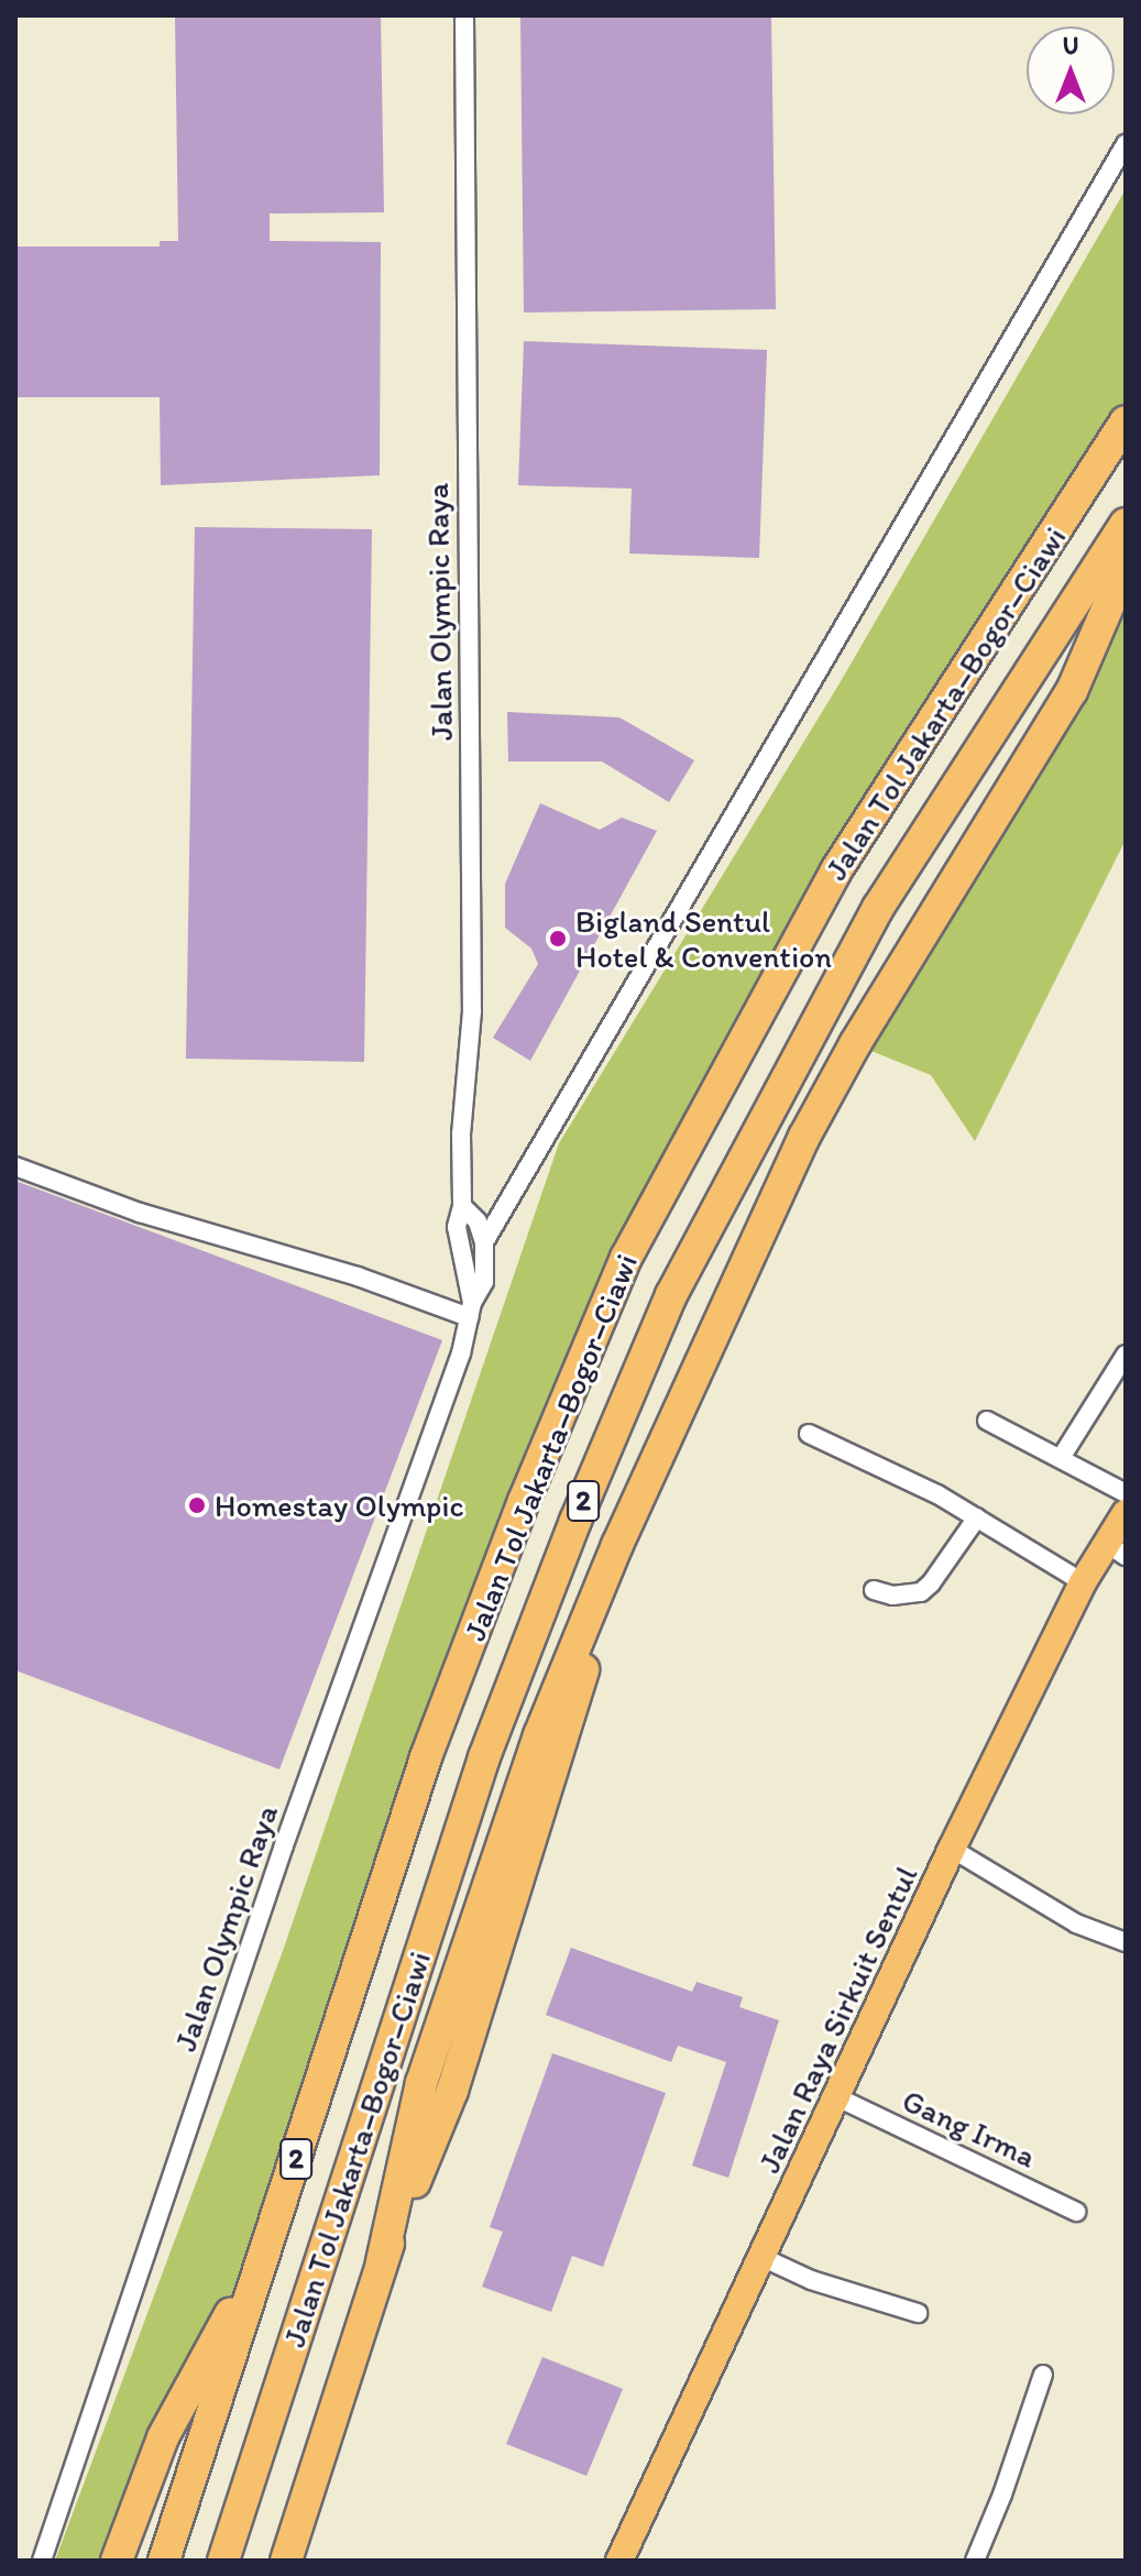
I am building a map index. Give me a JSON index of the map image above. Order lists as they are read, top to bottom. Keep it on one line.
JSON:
{"streets":{"highway":["Jalan Tol Jakarta–Bogor–Ciawi","2"],"main road":["Jalan Raya Sirkuit Sentul"],"street":["Jalan Olympic Raya","Gang Irma"]},"crossings":[["Jalan Raya Sirkuit Sentul","Gang Irma"]],"places":["Bigland Sentul Hotel & Convention","Homestay Olympic"],"north":"top"}
